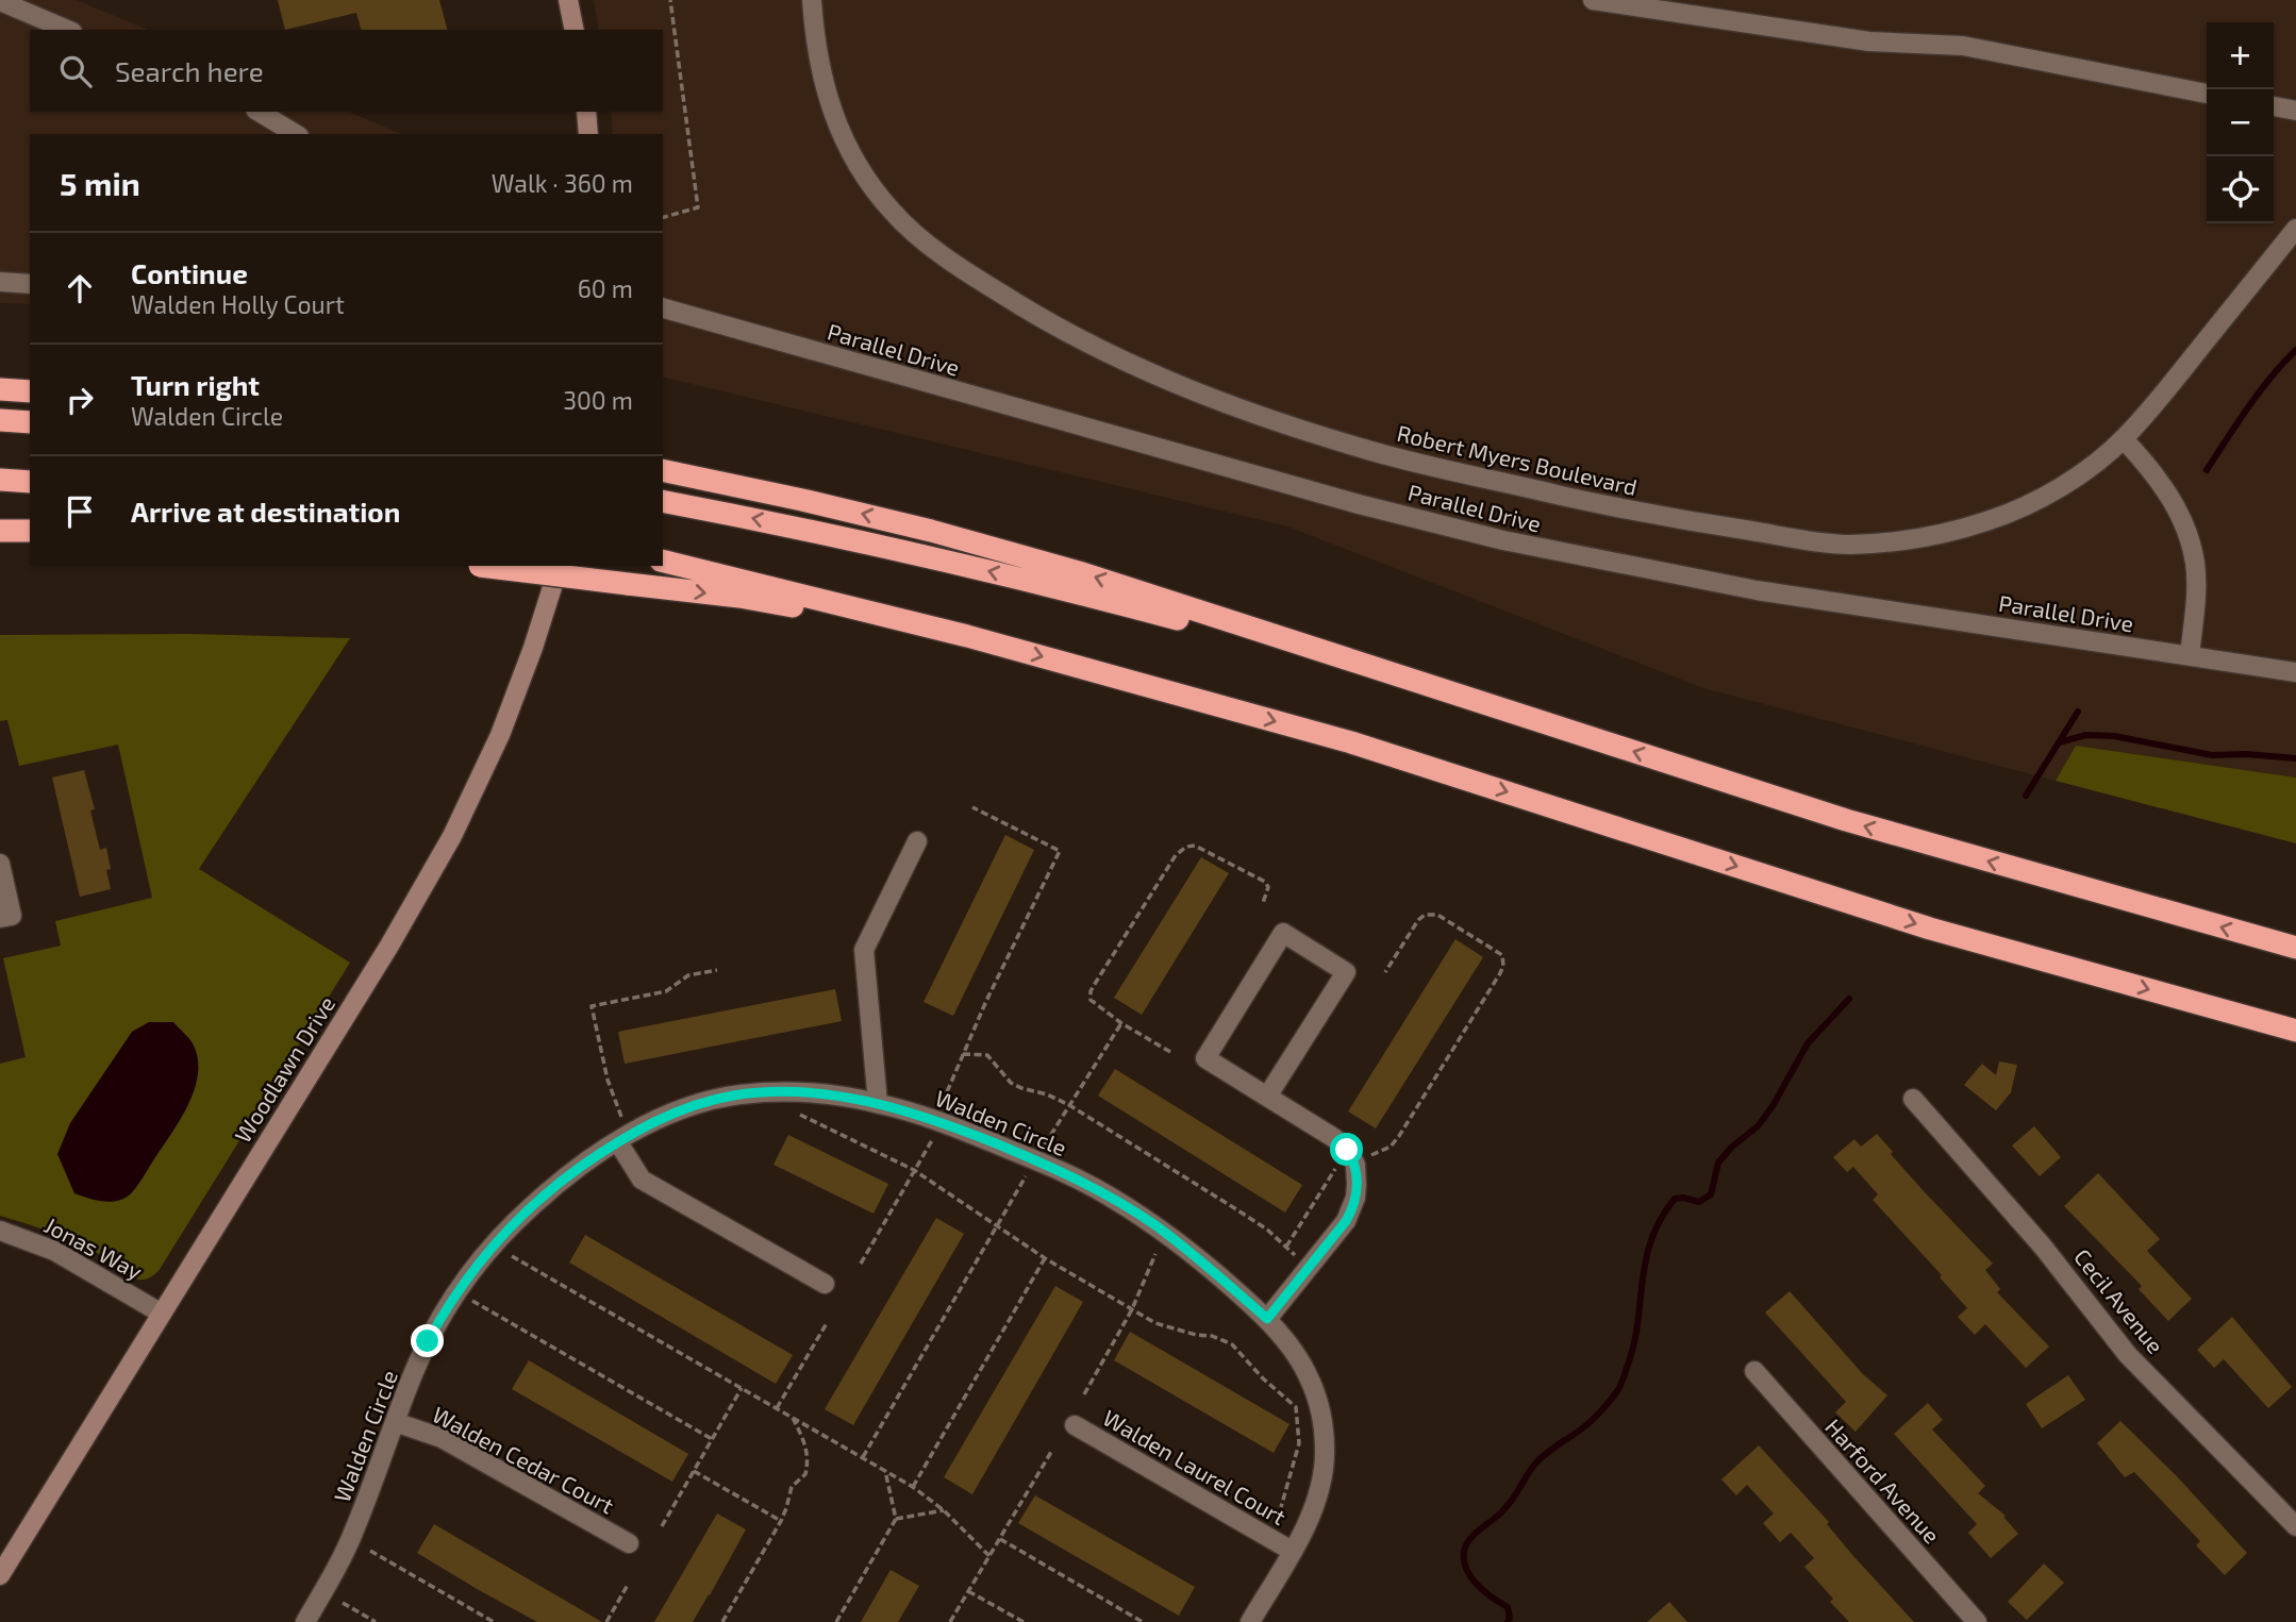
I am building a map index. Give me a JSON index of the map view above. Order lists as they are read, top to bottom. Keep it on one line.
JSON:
{"streets":{"main road":["Woodlawn Drive"],"street":["Parallel Drive","Robert Myers Boulevard","Walden Circle","Jonas Way","Cecil Avenue","Walden Cedar Court","Walden Laurel Court","Harford Avenue"]},"crossings":[["Woodlawn Drive","Jonas Way"],["Walden Circle","Walden Cedar Court"],["Walden Circle","Walden Laurel Court"]],"page":{"map_buttons":["+","−"],"search":"Search here","heading":["5 min","Walk · 360 m"],"list":[["Continue","Walden Holly Court","60 m"],["Turn right","Walden Circle","300 m"],"Arrive at destination"]}}
